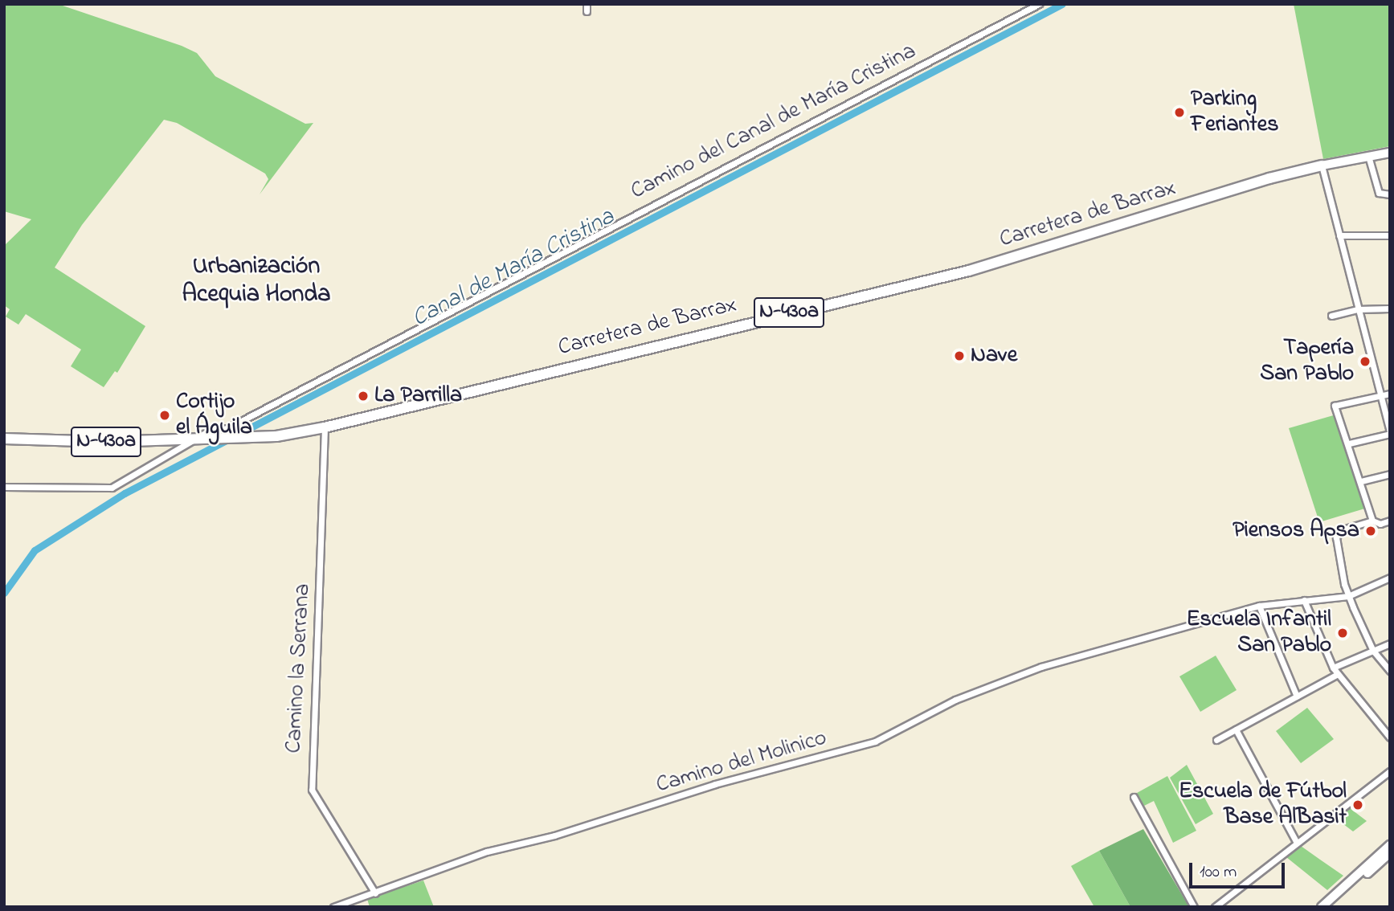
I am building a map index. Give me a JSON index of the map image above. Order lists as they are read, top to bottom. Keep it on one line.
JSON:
{"streets":{"highway":["Carretera de Barrax","N-430a"],"street":["Camino del Canal de María Cristina","Camino la Serrana","Camino del Molinico"]},"crossings":[["Camino del Canal de María Cristina","Carretera de Barrax"],["Carretera de Barrax","Camino la Serrana"],["Camino la Serrana","Camino del Molinico"]],"districts":["Urbanización Acequia Honda"],"water":["Canal de María Cristina"],"places":["Parking Feriantes","Nave","Tapería San Pablo","La Parrilla","Cortijo el Águila","Piensos Apsa","Escuela Infantil San Pablo","Escuela de Fútbol Base AlBasit"],"scale_bar":"100 m"}
